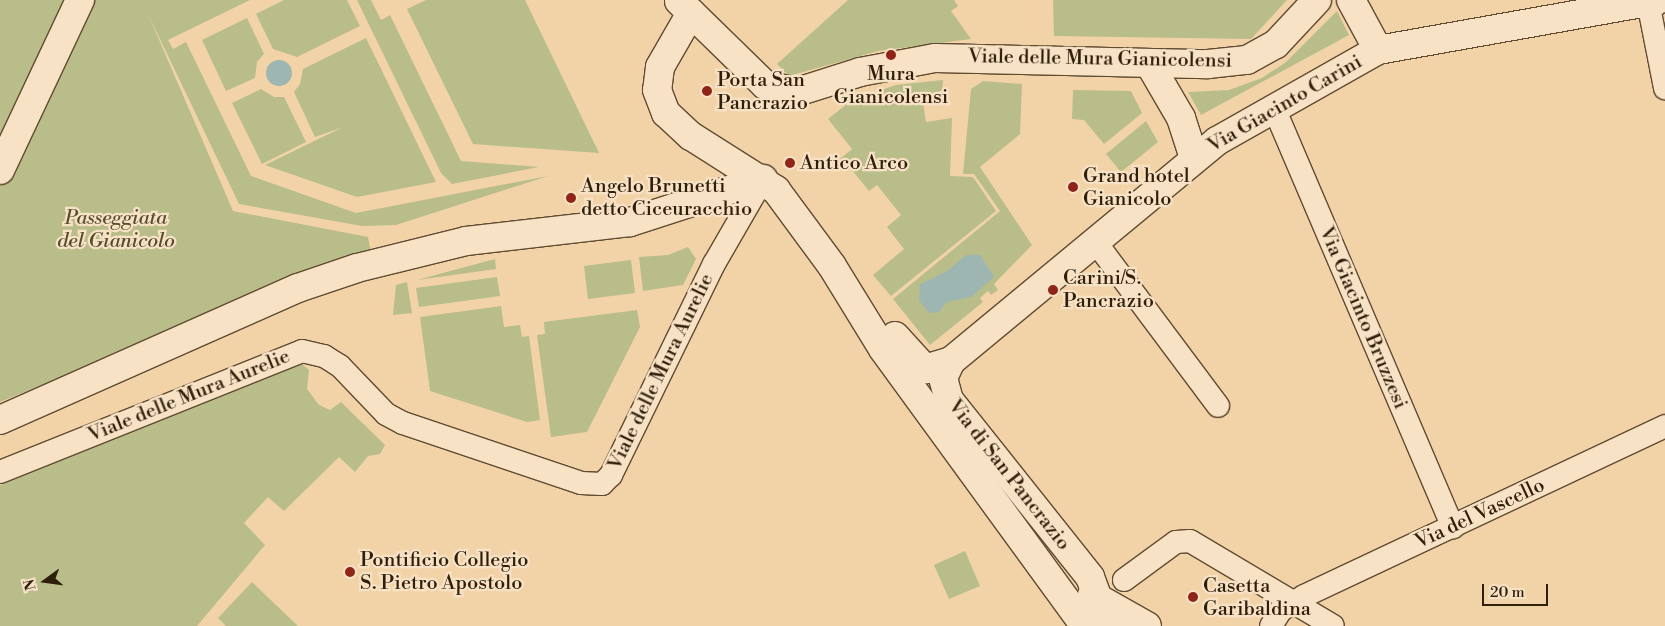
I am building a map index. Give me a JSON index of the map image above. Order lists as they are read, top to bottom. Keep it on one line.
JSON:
{"streets":{"street":["Viale delle Mura Gianicolensi","Via Giacinto Carini","Via Giacinto Bruzzesi","Viale delle Mura Aurelie","Via di San Pancrazio","Via del Vascello"]},"crossings":[["Via Giacinto Carini","Via Giacinto Bruzzesi"],["Via Giacinto Carini","Via di San Pancrazio"],["Via Giacinto Bruzzesi","Via del Vascello"],["Viale delle Mura Aurelie","Via di San Pancrazio"]],"parks":["Passeggiata del Gianicolo"],"places":["Mura Gianicolensi","Porta San Pancrazio","Antico Arco","Grand hotel Gianicolo","Angelo Brunetti detto Ciceuracchio","Carini/S. Pancrazio","Pontificio Collegio S. Pietro Apostolo","Casetta Garibaldina"],"scale_bar":"20 m","north":"left"}
